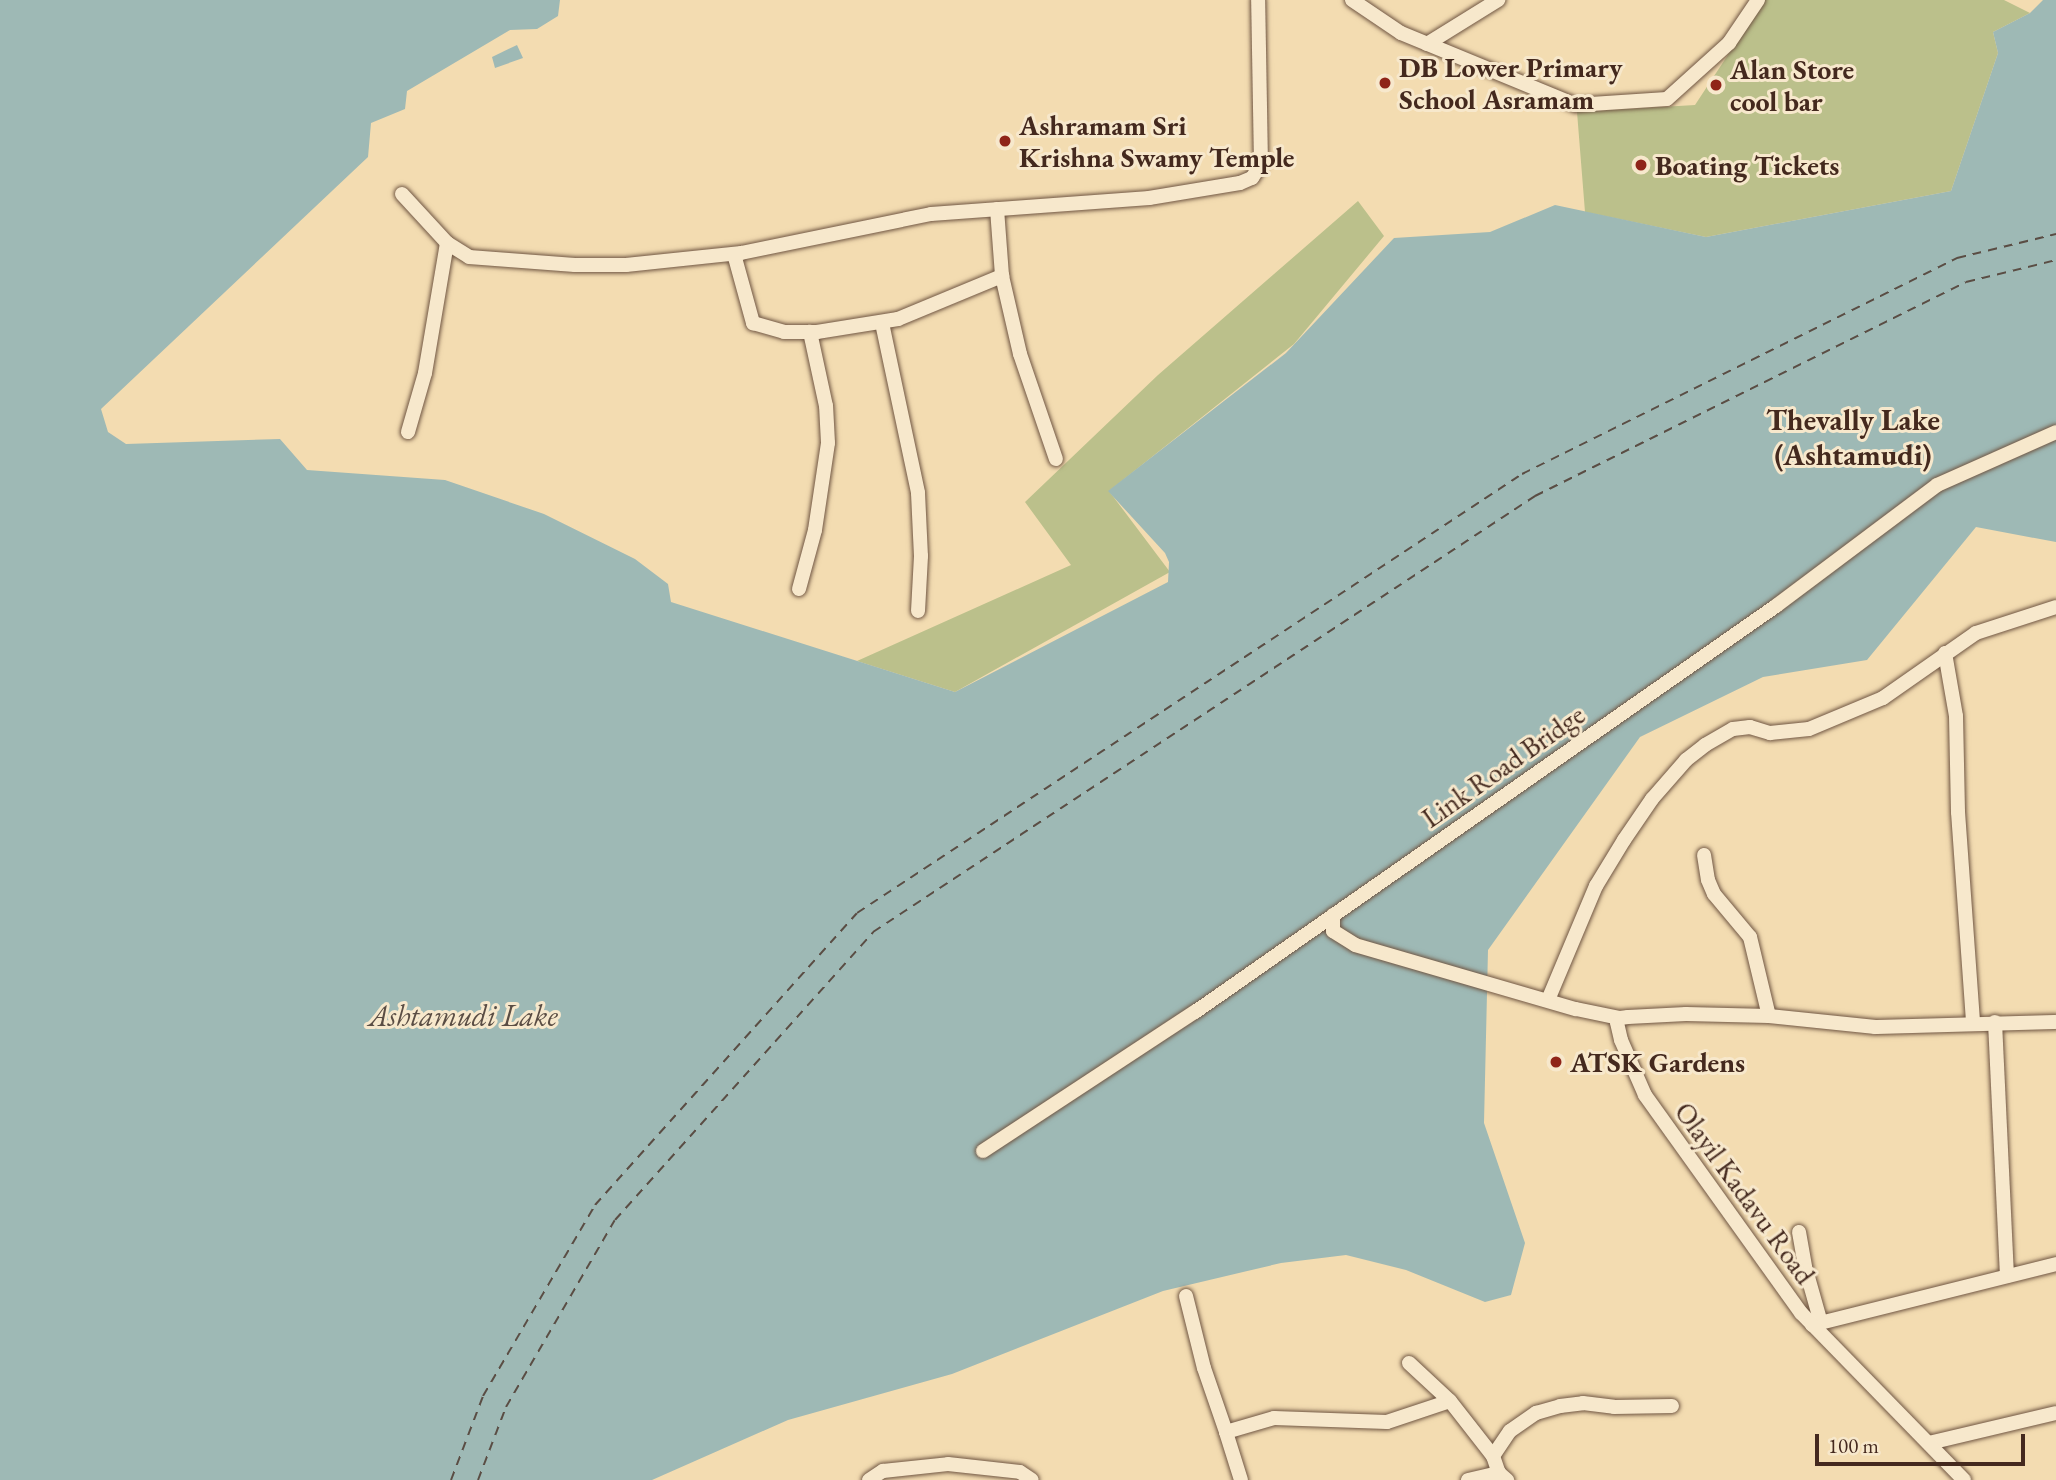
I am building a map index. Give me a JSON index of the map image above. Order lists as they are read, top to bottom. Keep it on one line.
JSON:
{"streets":{"street":["Link Road Bridge","Olayil Kadavu Road"]},"districts":["Thevally Lake (Ashtamudi)"],"water":["Ashtamudi Lake"],"places":["DB Lower Primary School Asramam","Alan Store cool bar","Ashramam Sri Krishna Swamy Temple","Boating Tickets","ATSK Gardens"],"scale_bar":"100 m"}
